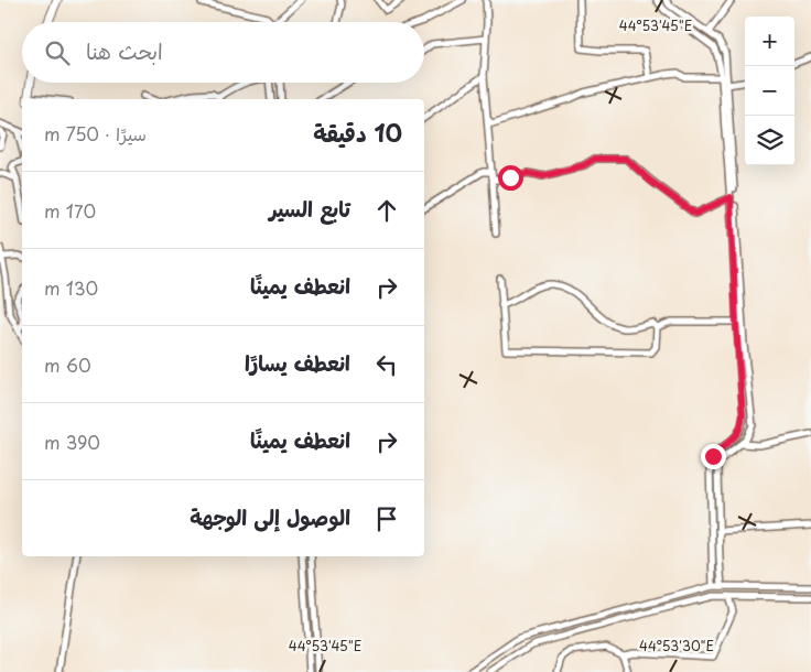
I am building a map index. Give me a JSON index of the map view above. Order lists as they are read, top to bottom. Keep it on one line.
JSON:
{"page":{"map_buttons":["+","−"],"search":"ابحث هنا","heading":["10 دقيقة","سيرًا · 750 m"],"list":[["تابع السير","170 m"],["انعطف يمينًا","130 m"],["انعطف يسارًا","60 m"],["انعطف يمينًا","390 m"],"الوصول إلى الوجهة"]},"coordinates":["44°53'45\"E","44°53'30\"E"]}
